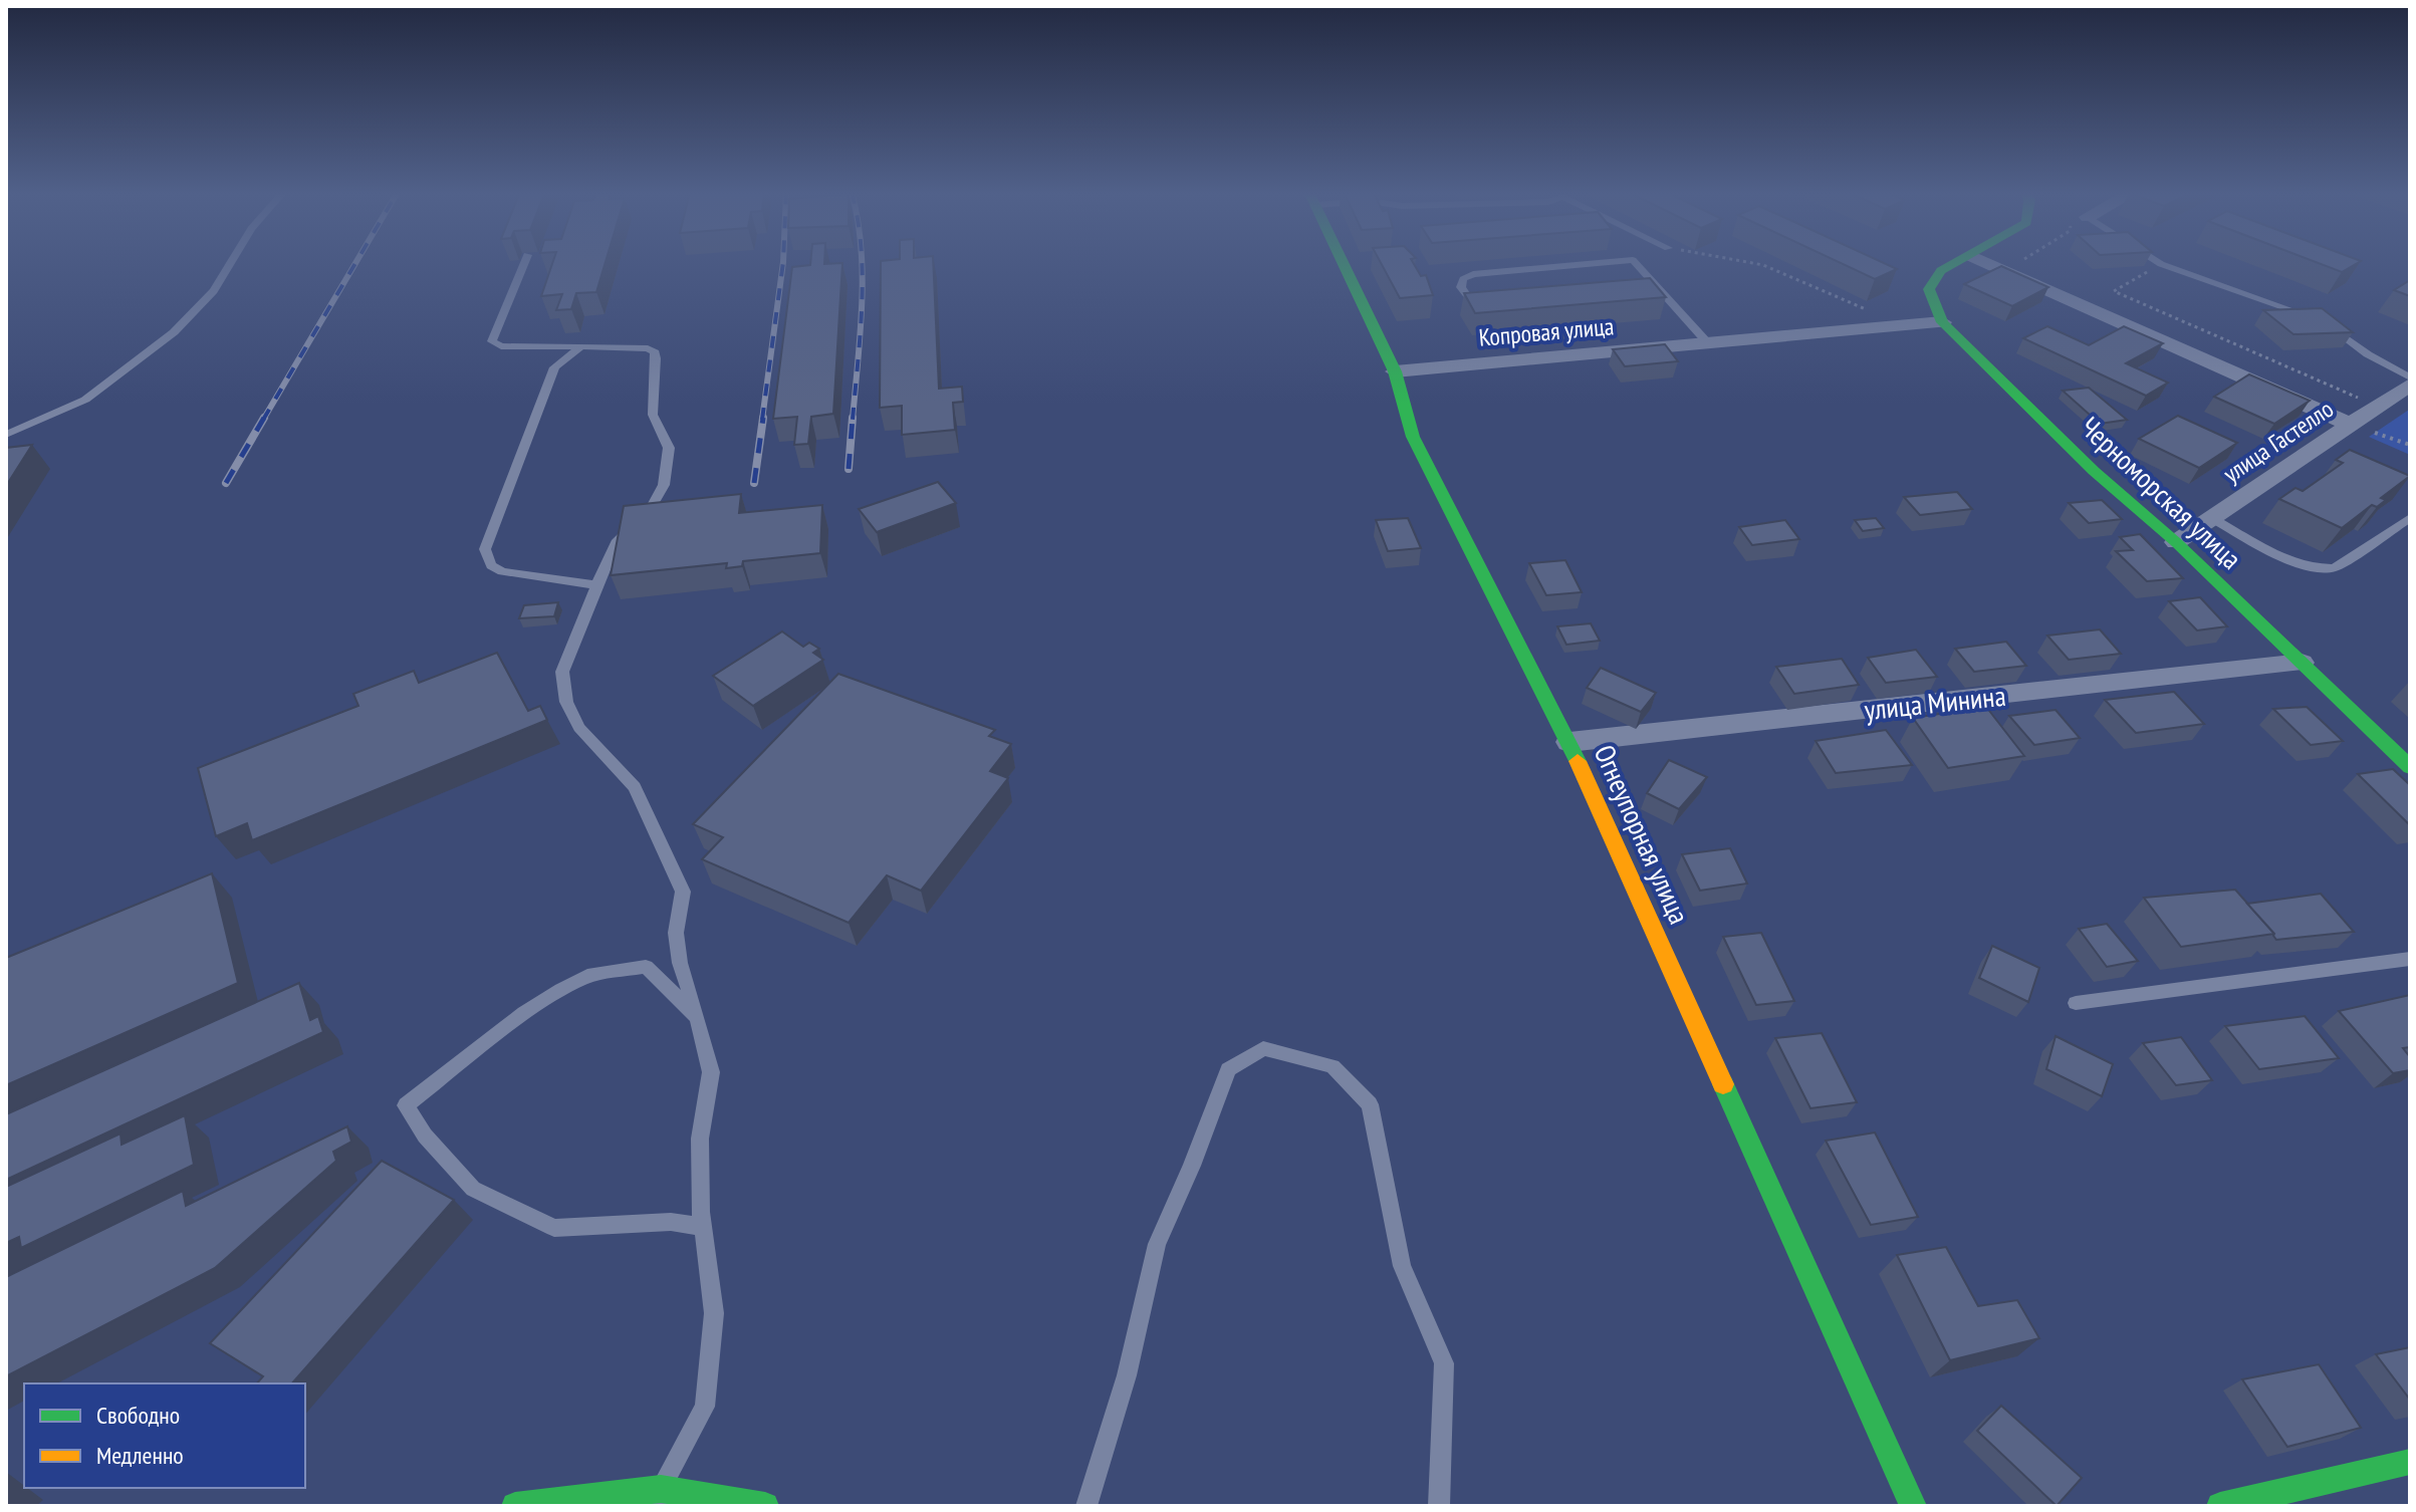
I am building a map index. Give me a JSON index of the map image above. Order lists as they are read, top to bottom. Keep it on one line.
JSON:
{"streets":{"street":["Копровая улица","улица Гастелло","Черноморская улица","улица Минина","Огнеупорная улица"]},"crossings":[["Копровая улица","Черноморская улица"],["Копровая улица","Огнеупорная улица"],["улица Гастелло","Черноморская улица"],["Черноморская улица","улица Минина"],["улица Минина","Огнеупорная улица"]],"legend":["Свободно","Медленно"]}
